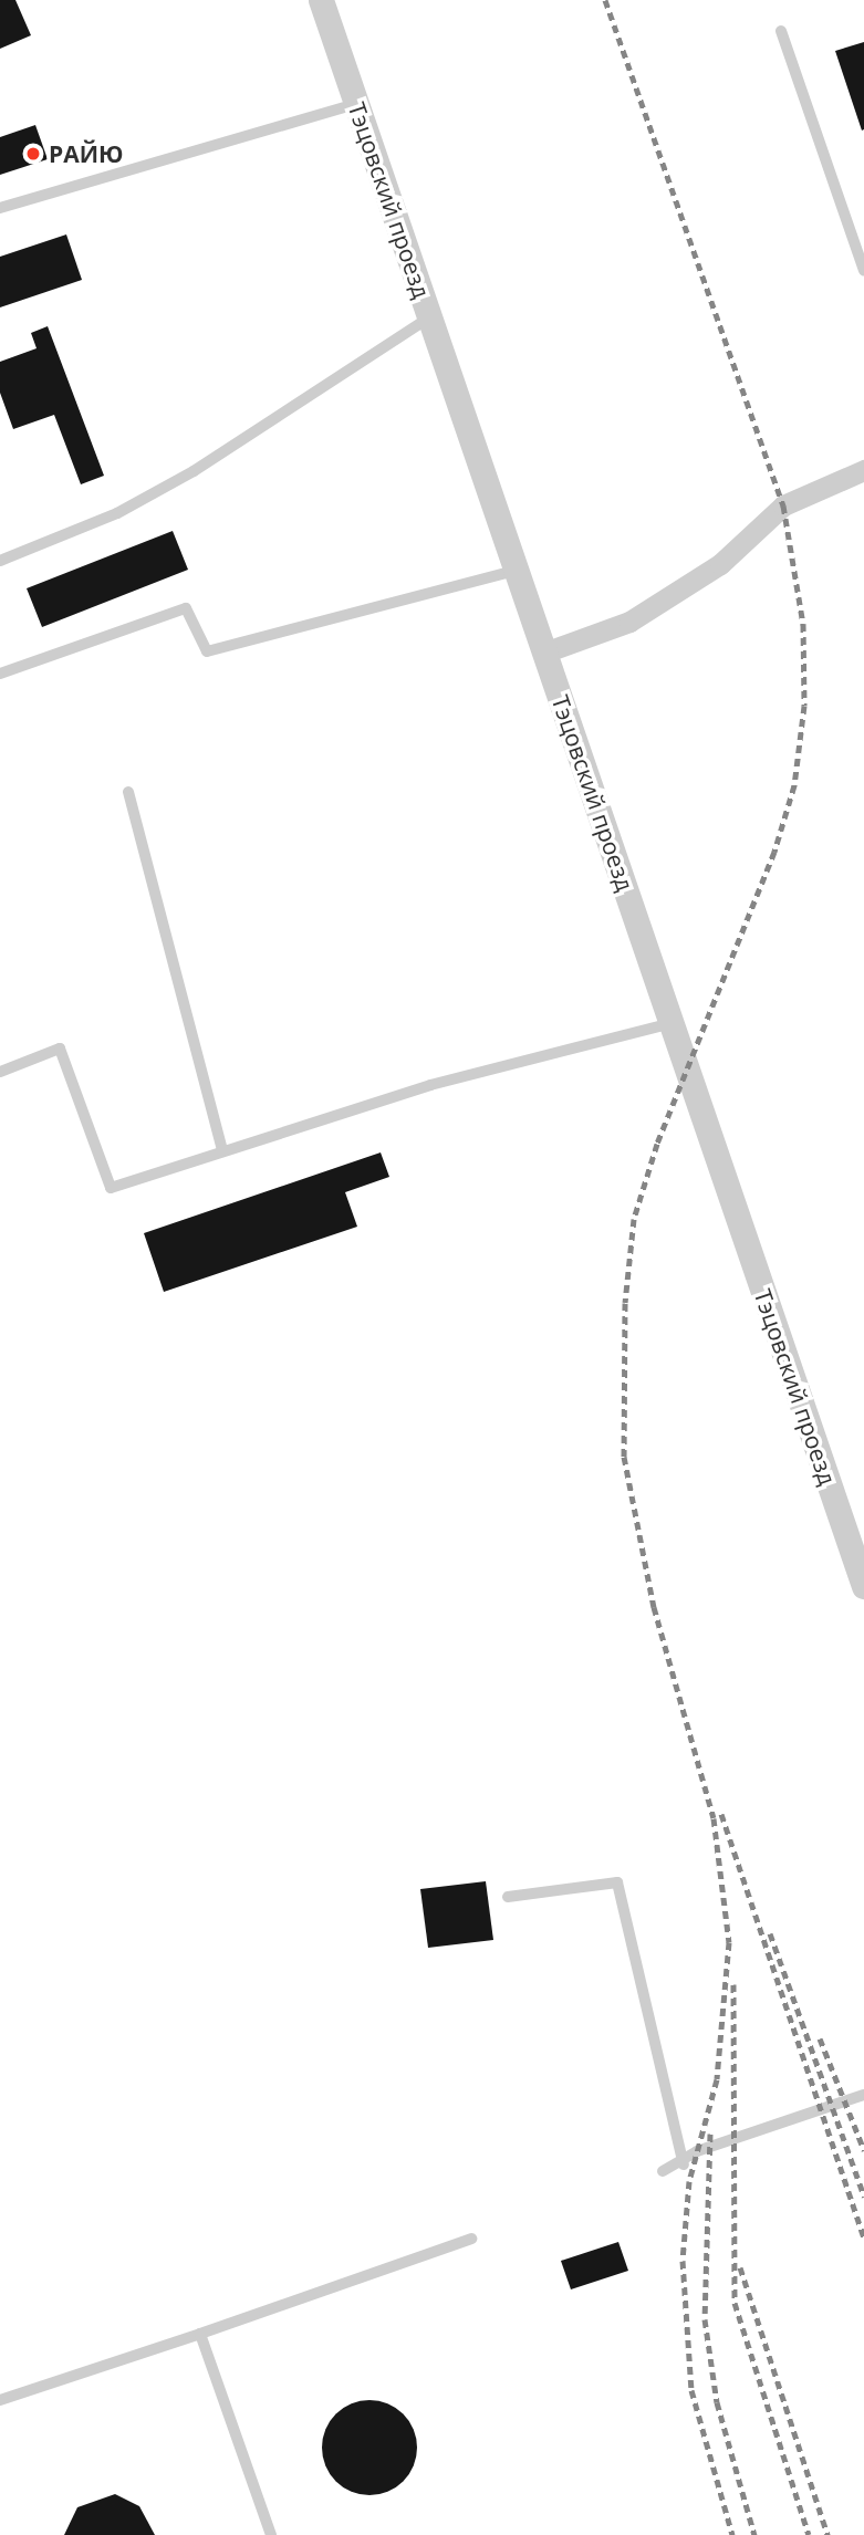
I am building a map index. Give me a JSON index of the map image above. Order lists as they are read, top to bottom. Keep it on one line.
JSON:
{"streets":{"street":["Тэцовский проезд"]},"places":["РАЙЮ"]}
